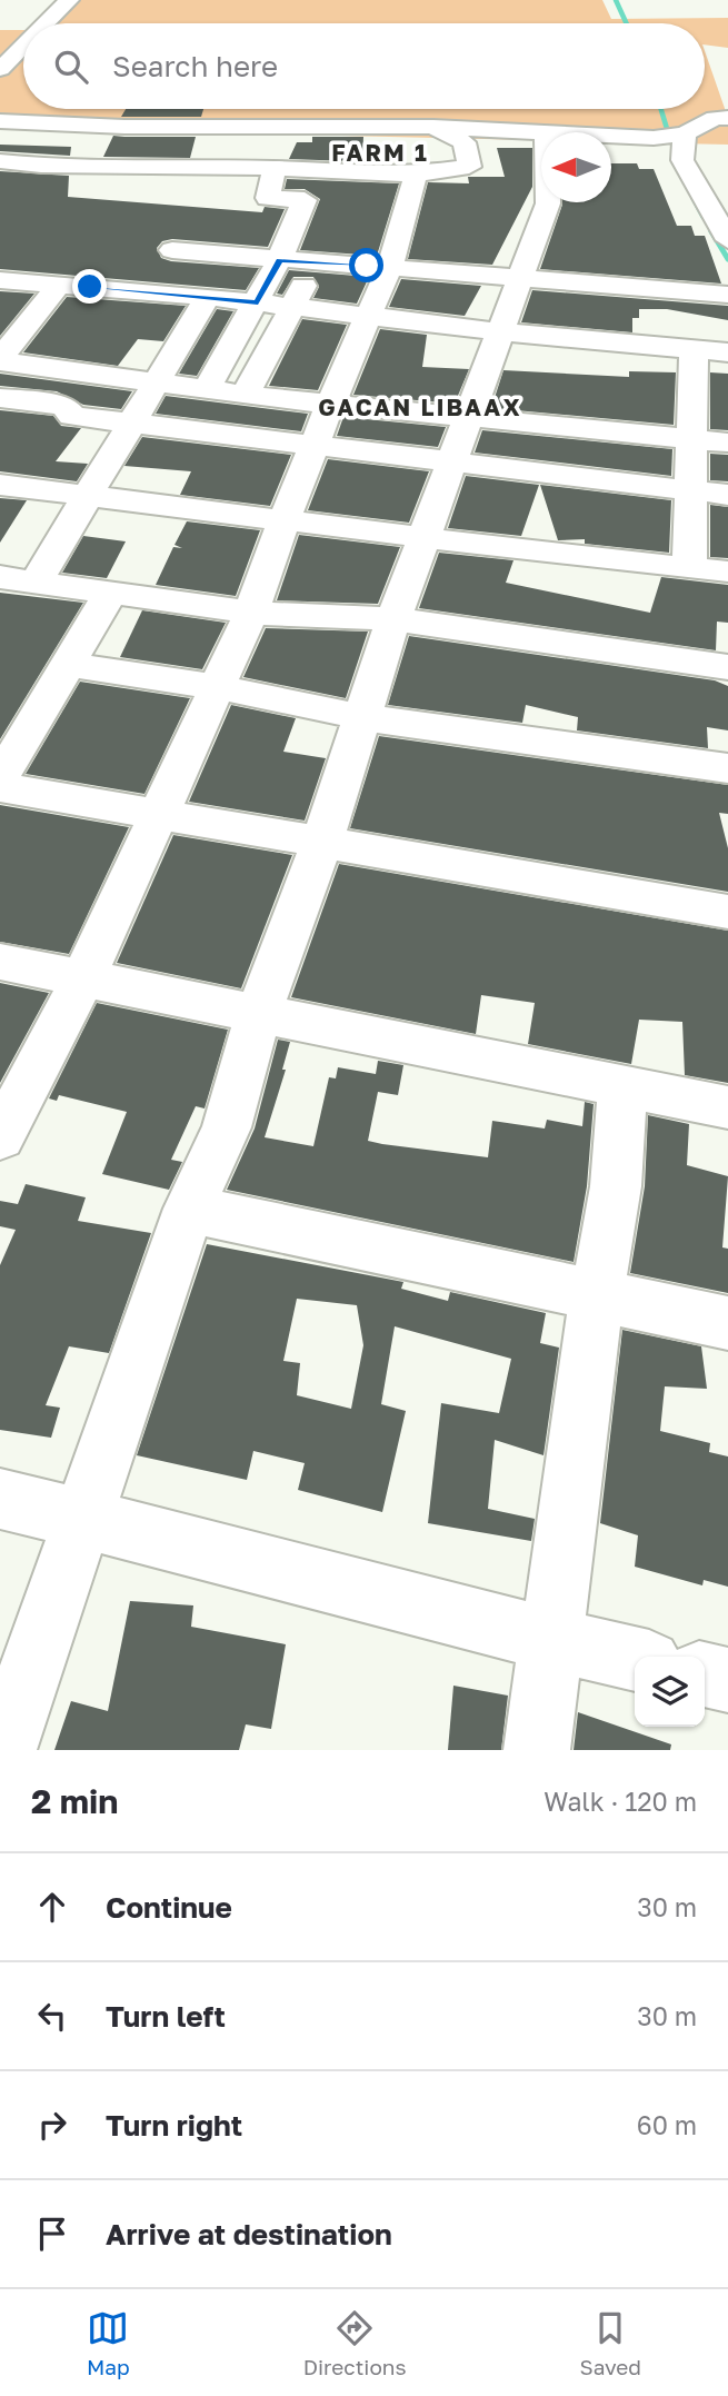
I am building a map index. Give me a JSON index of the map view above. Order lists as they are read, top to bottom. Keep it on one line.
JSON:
{"districts":["FARM 1","GACAN LIBAAX"],"north":"left","page":{"search":"Search here","heading":["2 min","Walk · 120 m"],"list":[["Continue","30 m"],["Turn left","30 m"],["Turn right","60 m"],"Arrive at destination"],"nav":["Map","Directions","Saved"]}}
